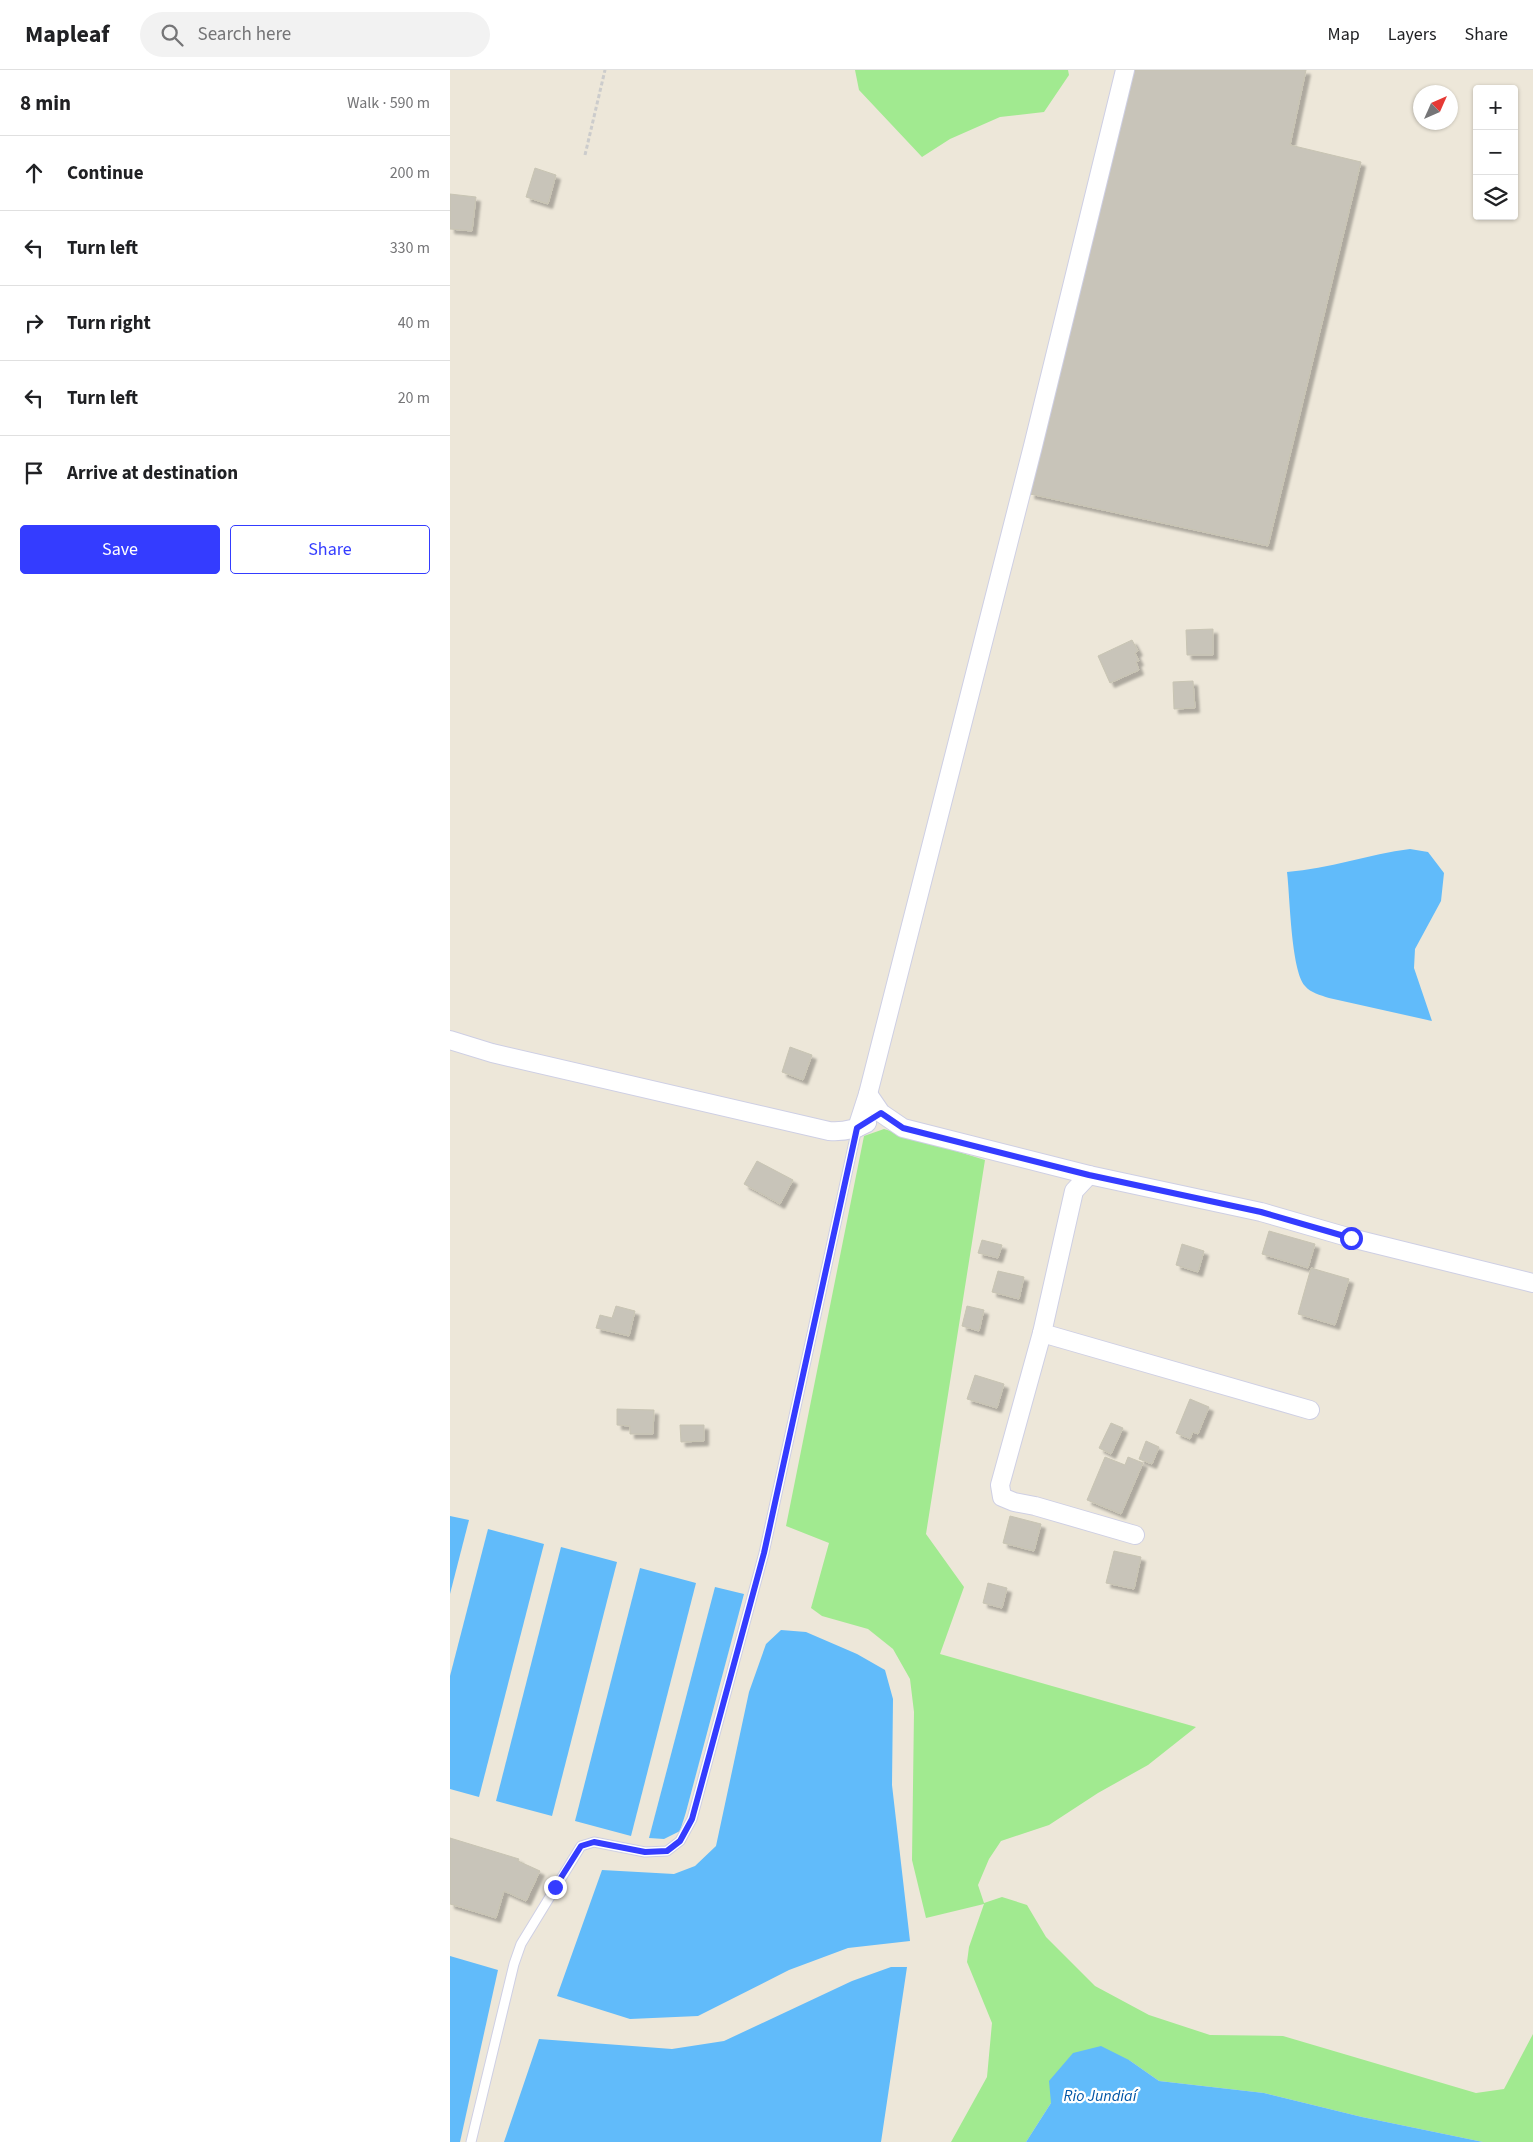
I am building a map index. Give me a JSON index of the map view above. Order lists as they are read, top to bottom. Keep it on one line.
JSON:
{"water":["Rio Jundiaí"],"north":"top right","page":{"header":"Mapleaf","search":"Search here","nav":["Map","Layers","Share"],"heading":["8 min","Walk · 590 m"],"map_buttons":["+","−"],"list":[["Continue","200 m"],["Turn left","330 m"],["Turn right","40 m"],["Turn left","20 m"],"Arrive at destination"],"buttons":["Save","Share"]}}
